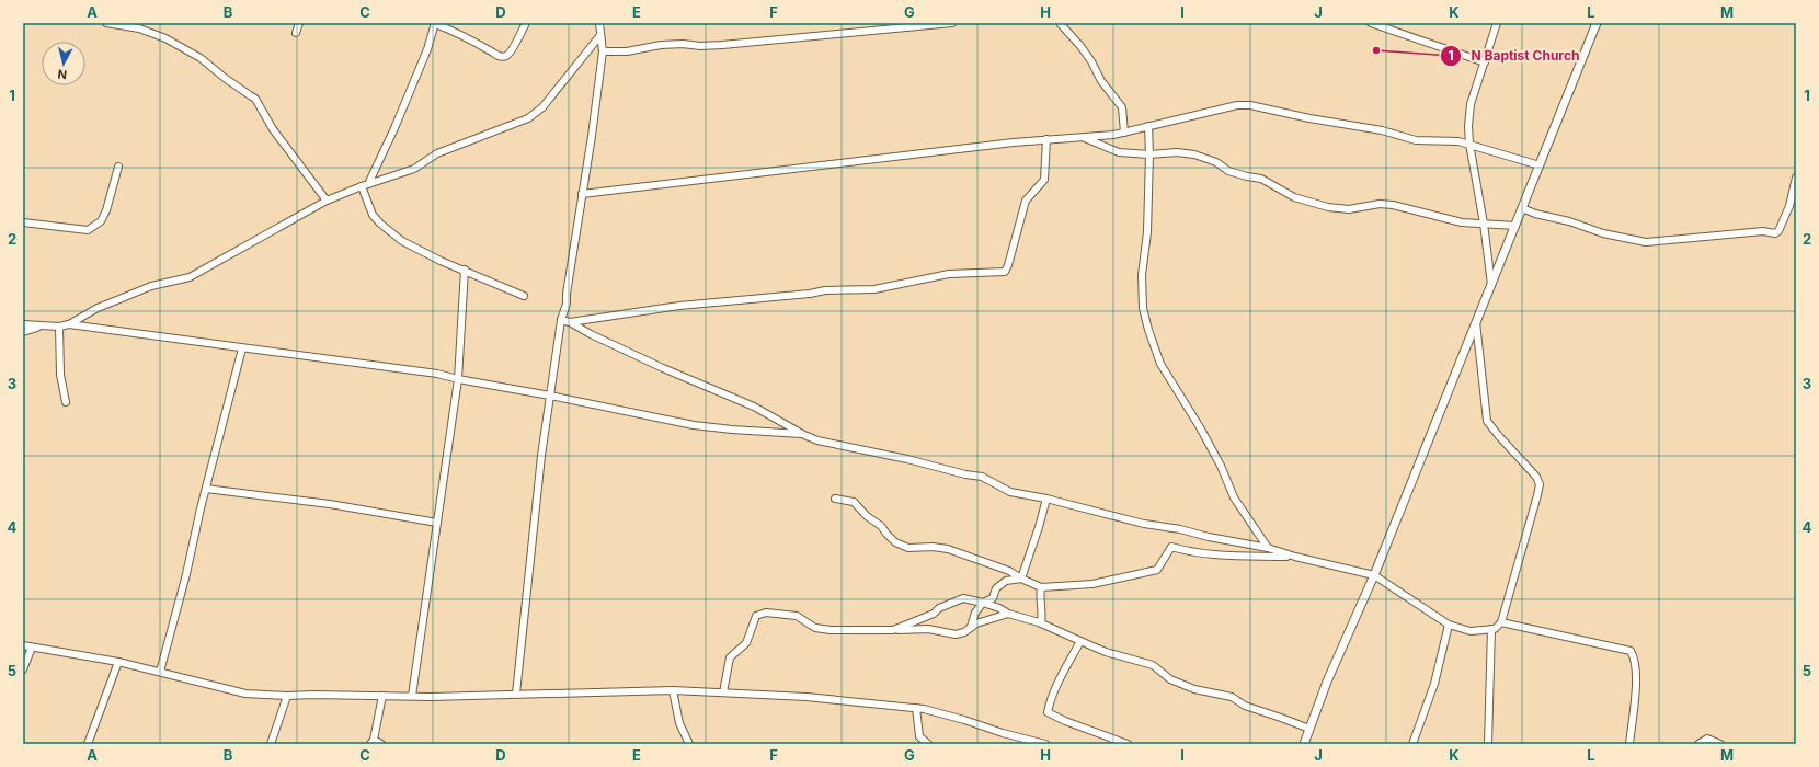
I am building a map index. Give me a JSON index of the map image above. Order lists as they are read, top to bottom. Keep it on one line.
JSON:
{"places":["N Baptist Church"],"north":"bottom","grid":{"columns":["A","B","C","D","E","F","G","H","I","J","K","L","M"],"rows":["1","2","3","4","5"]}}
